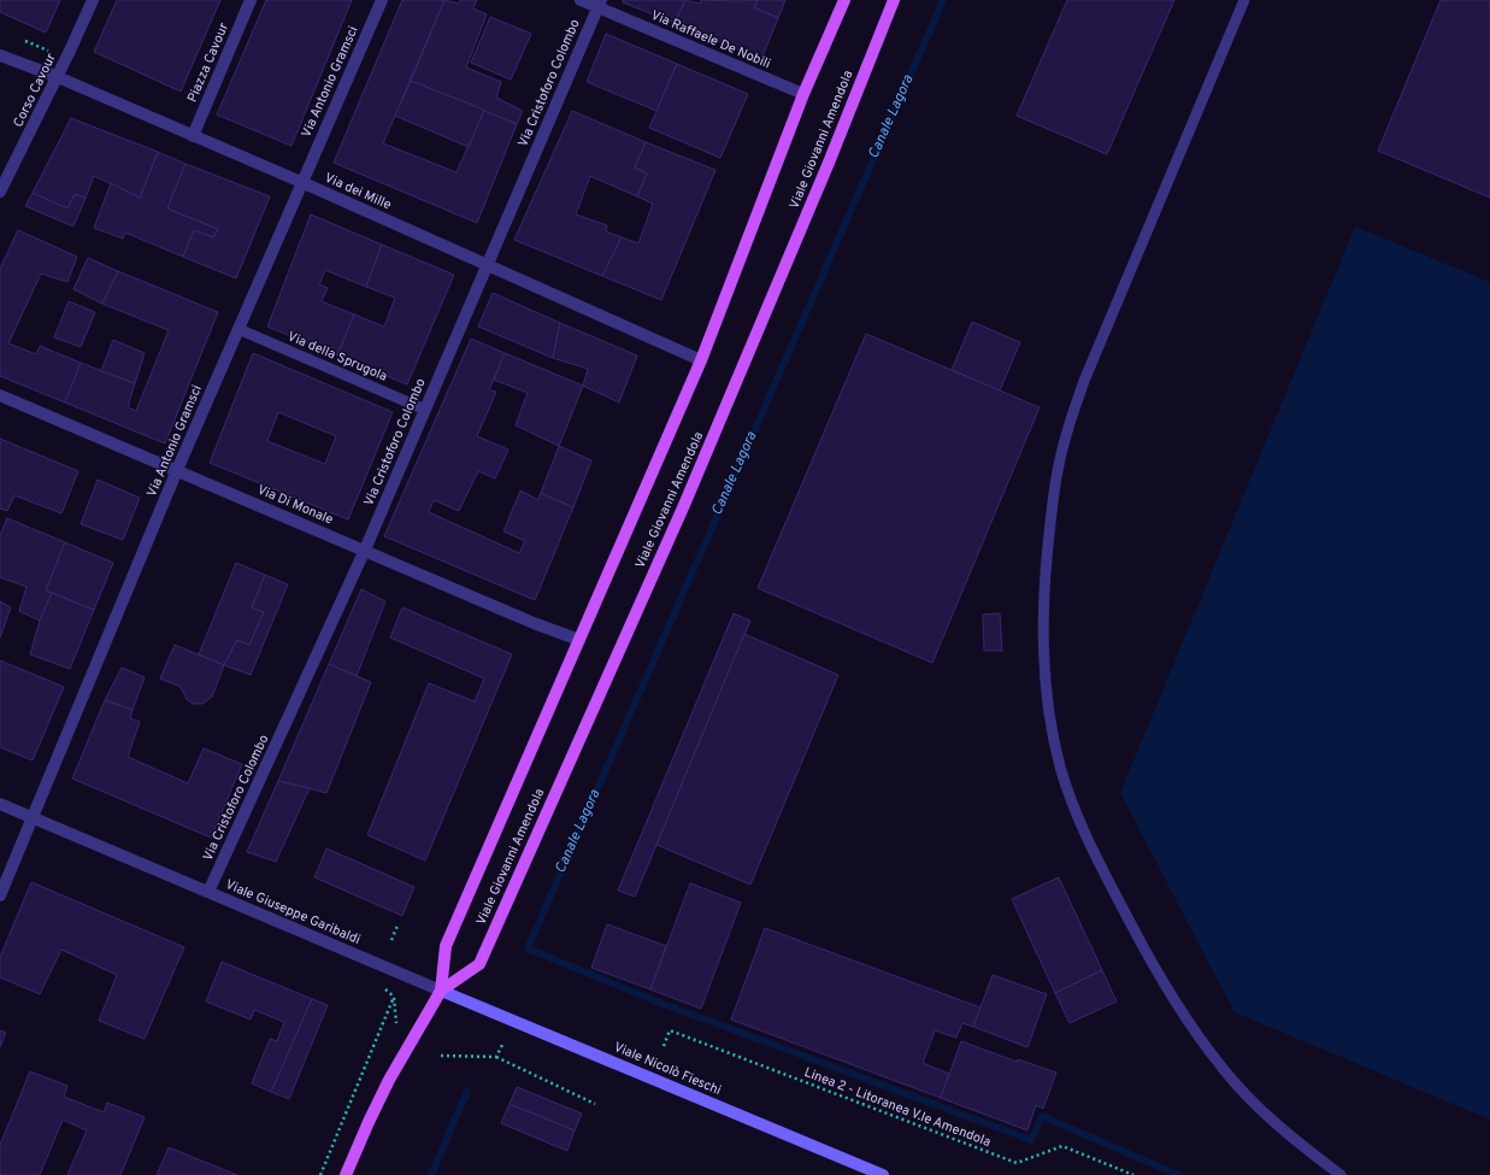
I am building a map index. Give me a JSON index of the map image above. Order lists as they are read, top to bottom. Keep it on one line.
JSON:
{"streets":{"main road":["Viale Giovanni Amendola","Viale Nicolò Fieschi"],"street":["Via Raffaele De Nobili","Piazza Cavour","Via Antonio Gramsci","Via Cristoforo Colombo","Corso Cavour","Via dei Mille","Via Di Monale","Viale Giuseppe Garibaldi"],"lane":["Via della Sprugola"],"path":["Linea 2 - Litoranea V.le Amendola"]},"crossings":[["Via Raffaele De Nobili","Via Cristoforo Colombo"],["Via Raffaele De Nobili","Viale Giovanni Amendola"],["Piazza Cavour","Via dei Mille"],["Via Antonio Gramsci","Via dei Mille"],["Via Antonio Gramsci","Via della Sprugola"],["Via Antonio Gramsci","Via Di Monale"],["Via Antonio Gramsci","Viale Giuseppe Garibaldi"],["Via Cristoforo Colombo","Via dei Mille"],["Via Cristoforo Colombo","Via della Sprugola"],["Via Cristoforo Colombo","Via Di Monale"],["Via Cristoforo Colombo","Viale Giuseppe Garibaldi"],["Corso Cavour","Via dei Mille"],["Viale Giovanni Amendola","Via dei Mille"],["Viale Giovanni Amendola","Via Di Monale"],["Viale Giovanni Amendola","Viale Giuseppe Garibaldi"],["Viale Giovanni Amendola","Viale Nicolò Fieschi"],["Viale Giuseppe Garibaldi","Viale Nicolò Fieschi"]],"water":["Canale Lagora"]}
